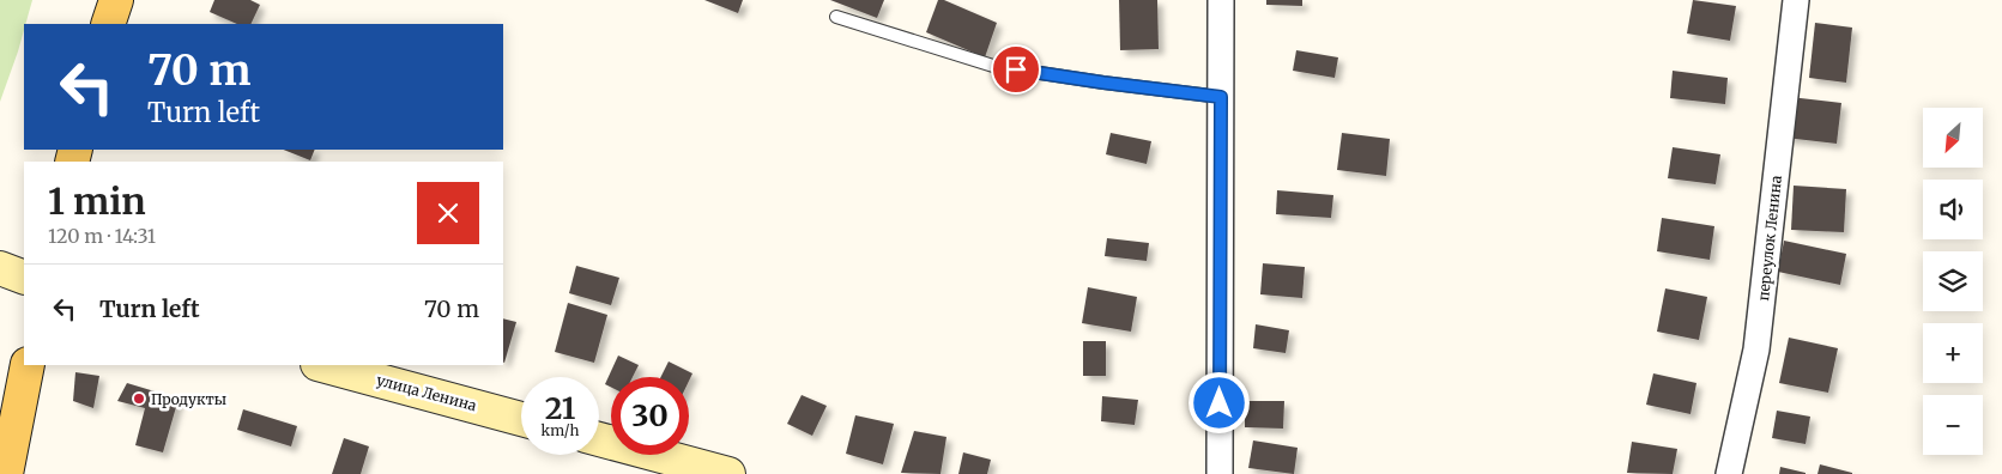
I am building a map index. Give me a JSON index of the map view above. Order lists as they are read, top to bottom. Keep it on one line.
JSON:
{"streets":{"street":["переулок Ленина","улица Ленина"]},"places":["Продукты"],"north":"bottom left","page":{"turn":["70 m","Turn left"],"map_buttons":["+","−"],"heading":["1 min","120 m · 14:31"],"list":[{"name":"Turn left","value":"70 m"}],"speed":"21 km/h","limit":"30"}}
